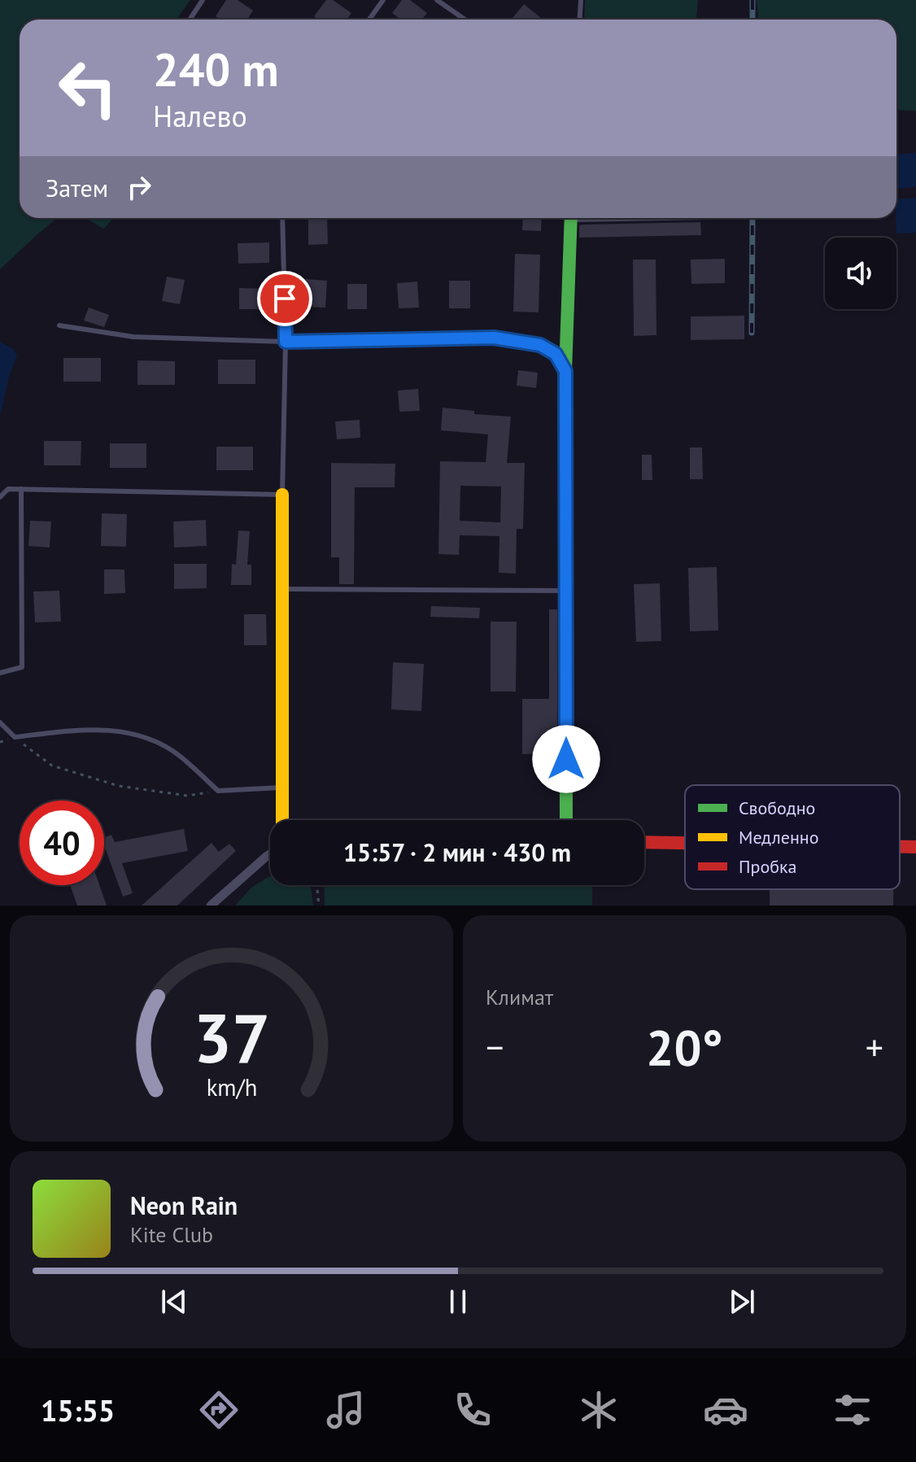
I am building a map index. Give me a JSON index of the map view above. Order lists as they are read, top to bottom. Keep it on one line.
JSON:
{"legend":["Свободно","Медленно","Пробка"],"page":{"turn":["240 m","Налево"],"then":"Затем","limit":"40","trip":"15:57 · 2 мин · 430 m","tile":"Климат","heat":["−","20°","+"],"song":["Neon Rain","Kite Club"],"tabs":"15:55","gauge":["37","km/h"]}}
